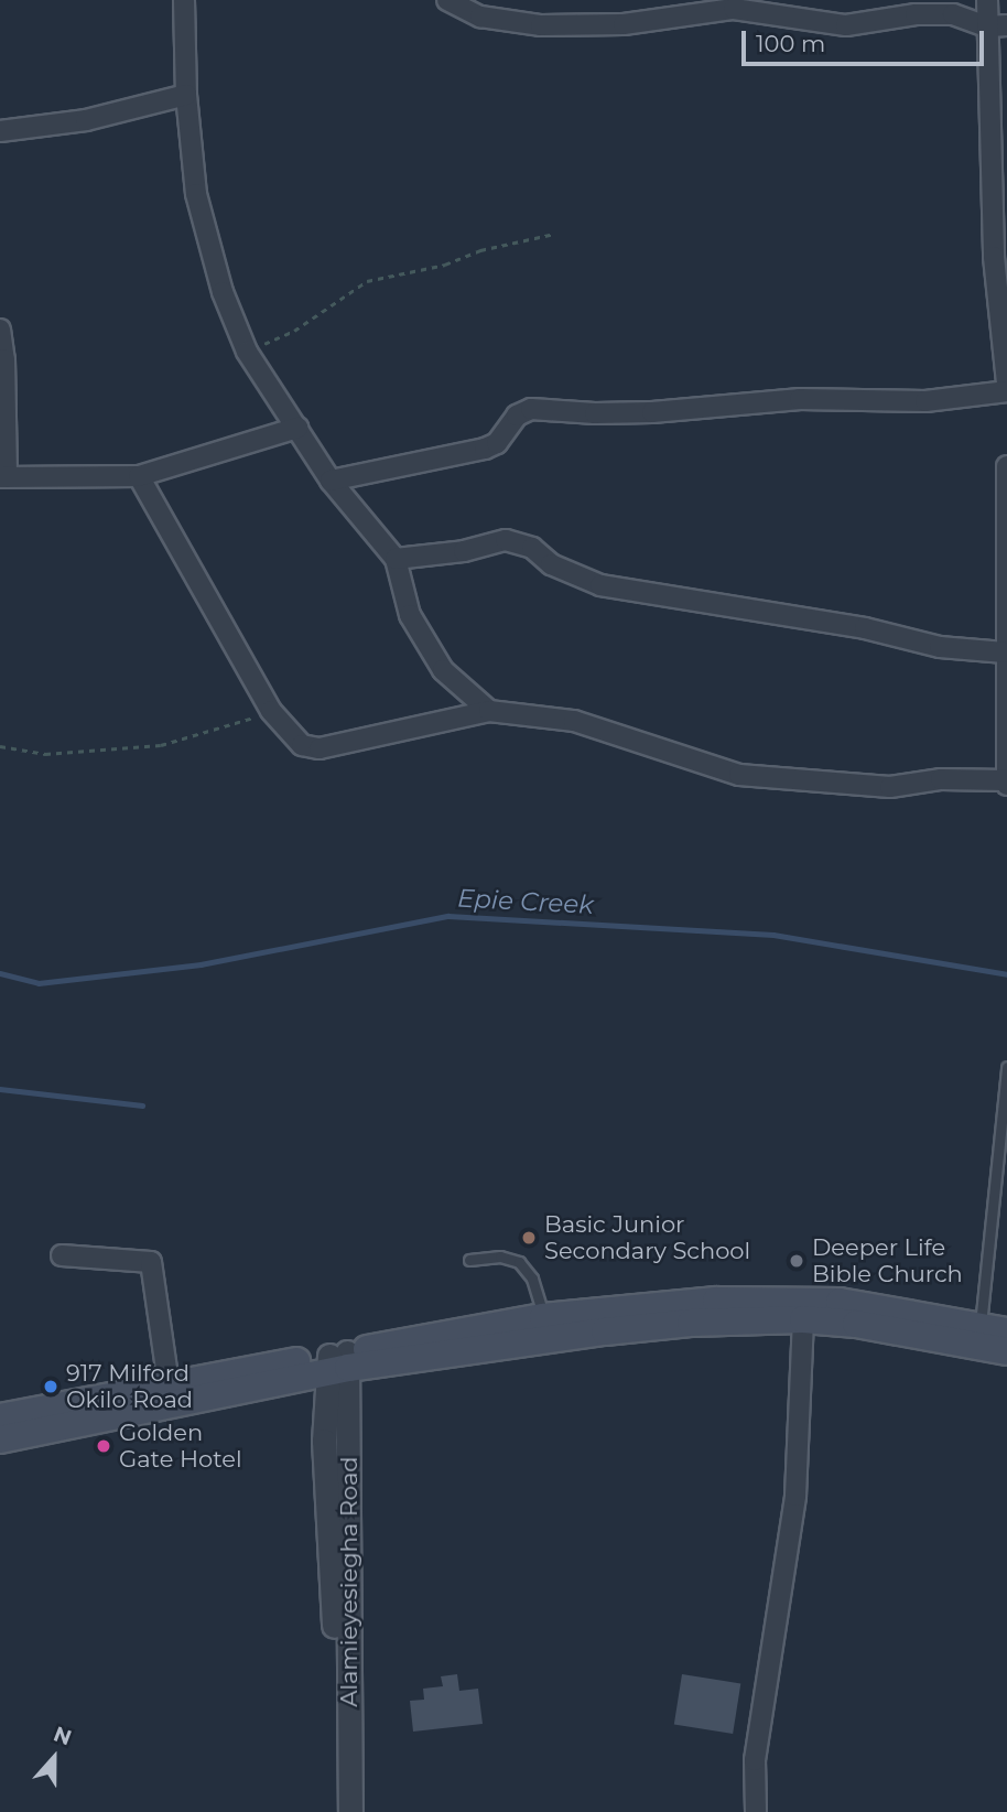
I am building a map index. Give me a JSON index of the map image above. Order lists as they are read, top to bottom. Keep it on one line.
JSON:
{"streets":{"street":["Alamieyesiegha Road"]},"water":["Epie Creek"],"places":["Basic Junior Secondary School","Deeper Life Bible Church","917 Milford Okilo Road","Golden Gate Hotel"],"scale_bar":"100 m","north":"top"}
